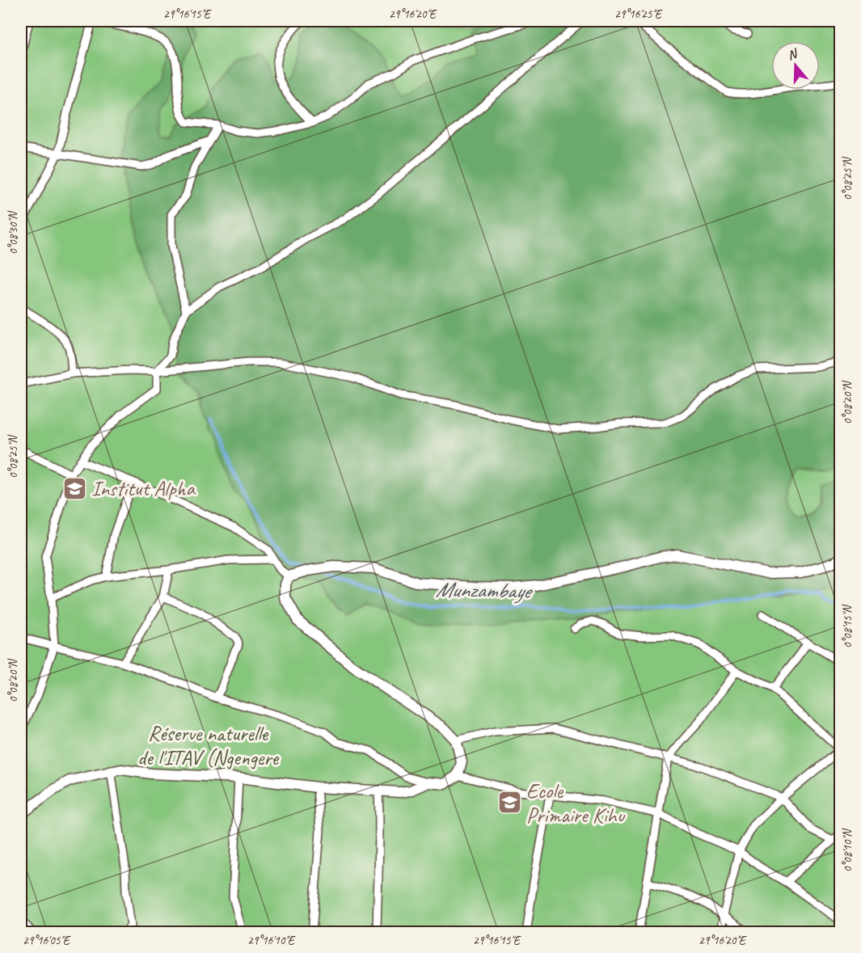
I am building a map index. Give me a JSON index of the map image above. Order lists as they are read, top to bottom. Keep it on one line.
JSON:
{"water":["Munzambaye"],"parks":["Réserve naturelle de l'ITAV (Ngengere"],"places":{"school or university":["Institut Alpha","Ecole Primaire Kihu"]},"north":"top","coordinates":["29°16'15\"E","29°16'20\"E","29°16'25\"E","0°08'25\"N","0°08'30\"N","0°08'20\"N","0°08'15\"N","0°08'10\"N","29°16'05\"E","29°16'10\"E"]}
